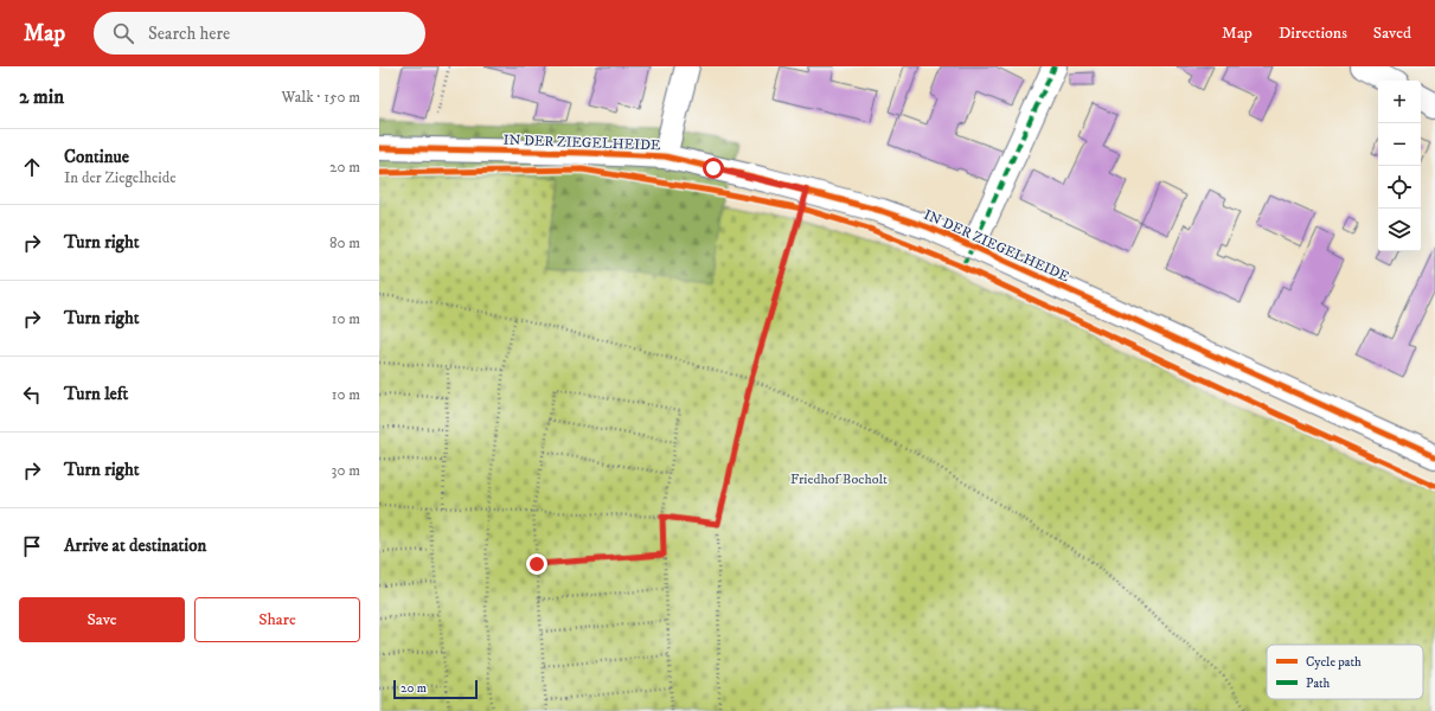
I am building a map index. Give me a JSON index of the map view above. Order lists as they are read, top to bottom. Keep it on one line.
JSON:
{"streets":{"street":["IN DER ZIEGELHEIDE"]},"parks":["Friedhof Bocholt"],"legend":["Cycle path","Path"],"scale_bar":"20 m","page":{"header":"Map","search":"Search here","nav":["Map","Directions","Saved"],"heading":["2 min","Walk · 150 m"],"map_buttons":["+","−"],"list":[["Continue","In der Ziegelheide","20 m"],["Turn right","80 m"],["Turn right","10 m"],["Turn left","10 m"],["Turn right","30 m"],"Arrive at destination"],"buttons":["Save","Share"],"scale":"20 m"}}
